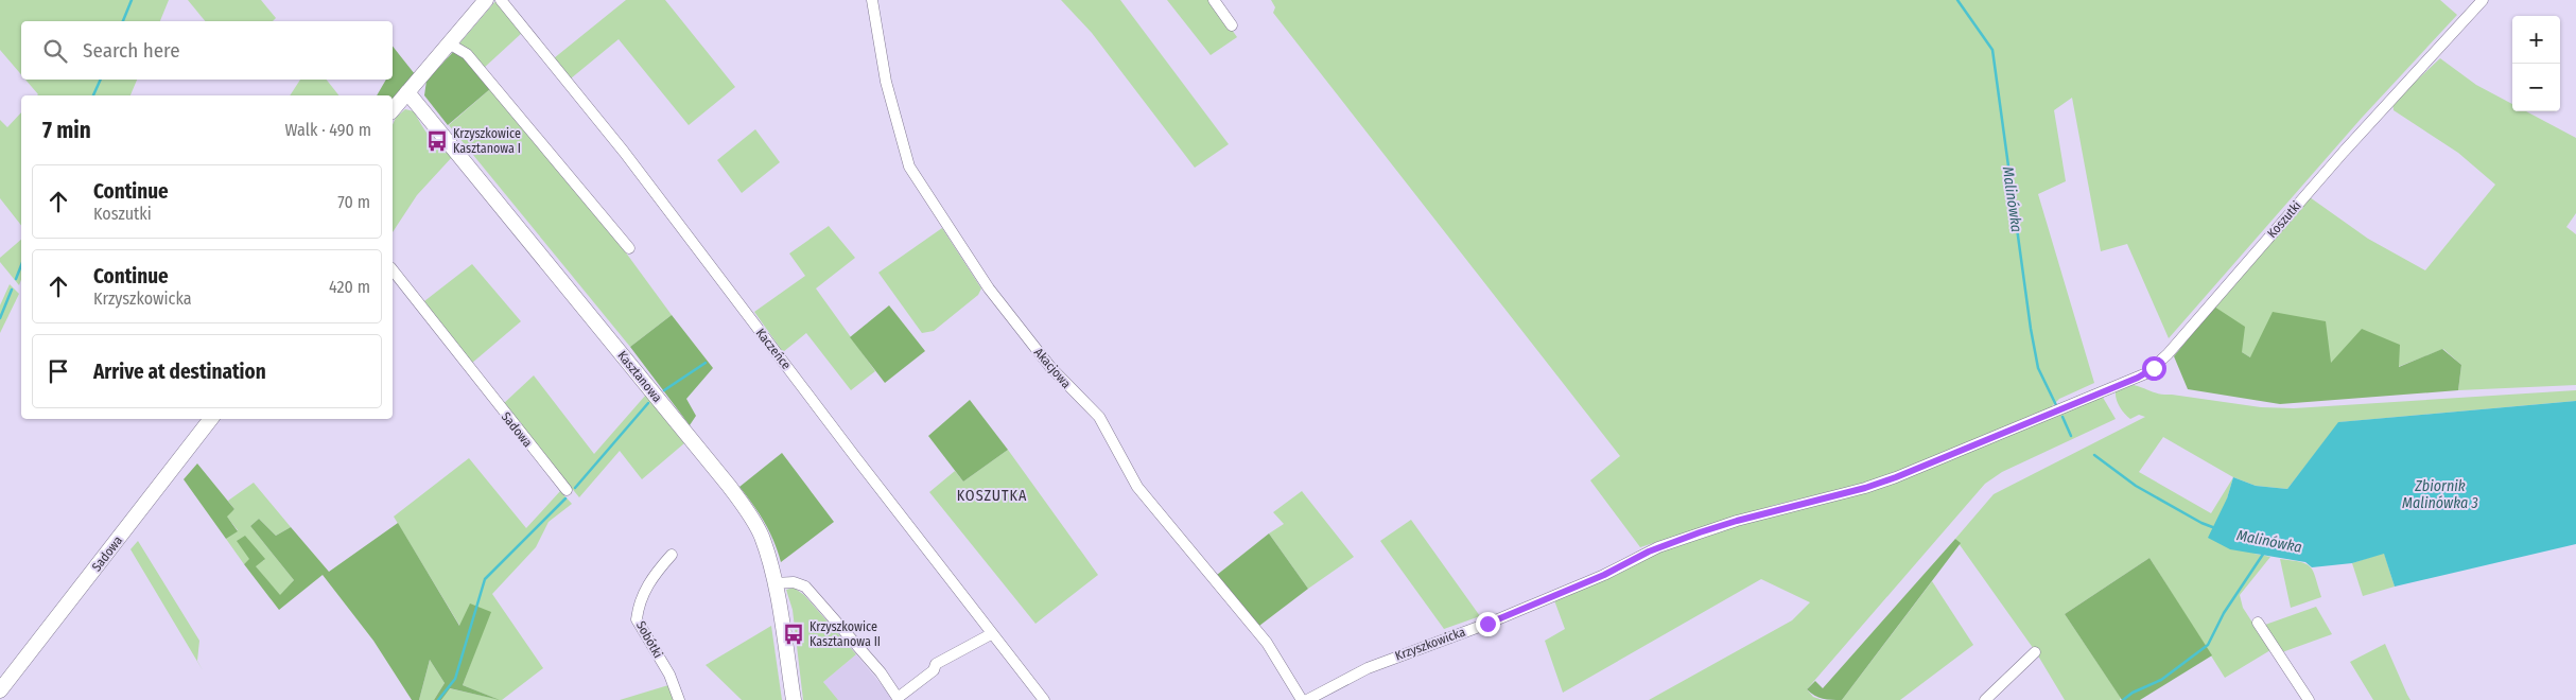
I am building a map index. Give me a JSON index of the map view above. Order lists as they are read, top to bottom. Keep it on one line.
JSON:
{"streets":{"street":["Koszutki","Kaczeńce","Akacjowa","Kasztanowa","Sadowa","Sobótki","Krzyszkowicka"]},"crossings":[["Koszutki","Krzyszkowicka"]],"districts":["KOSZUTKA"],"water":["Malinówka","Zbiornik Malinówka 3"],"places":{"bus stop":["Krzyszkowice Kasztanowa I","Krzyszkowice Kasztanowa II"]},"page":{"map_buttons":["+","−"],"search":"Search here","heading":["7 min","Walk · 490 m"],"list":[["Continue","Koszutki","70 m"],["Continue","Krzyszkowicka","420 m"],"Arrive at destination"]}}
